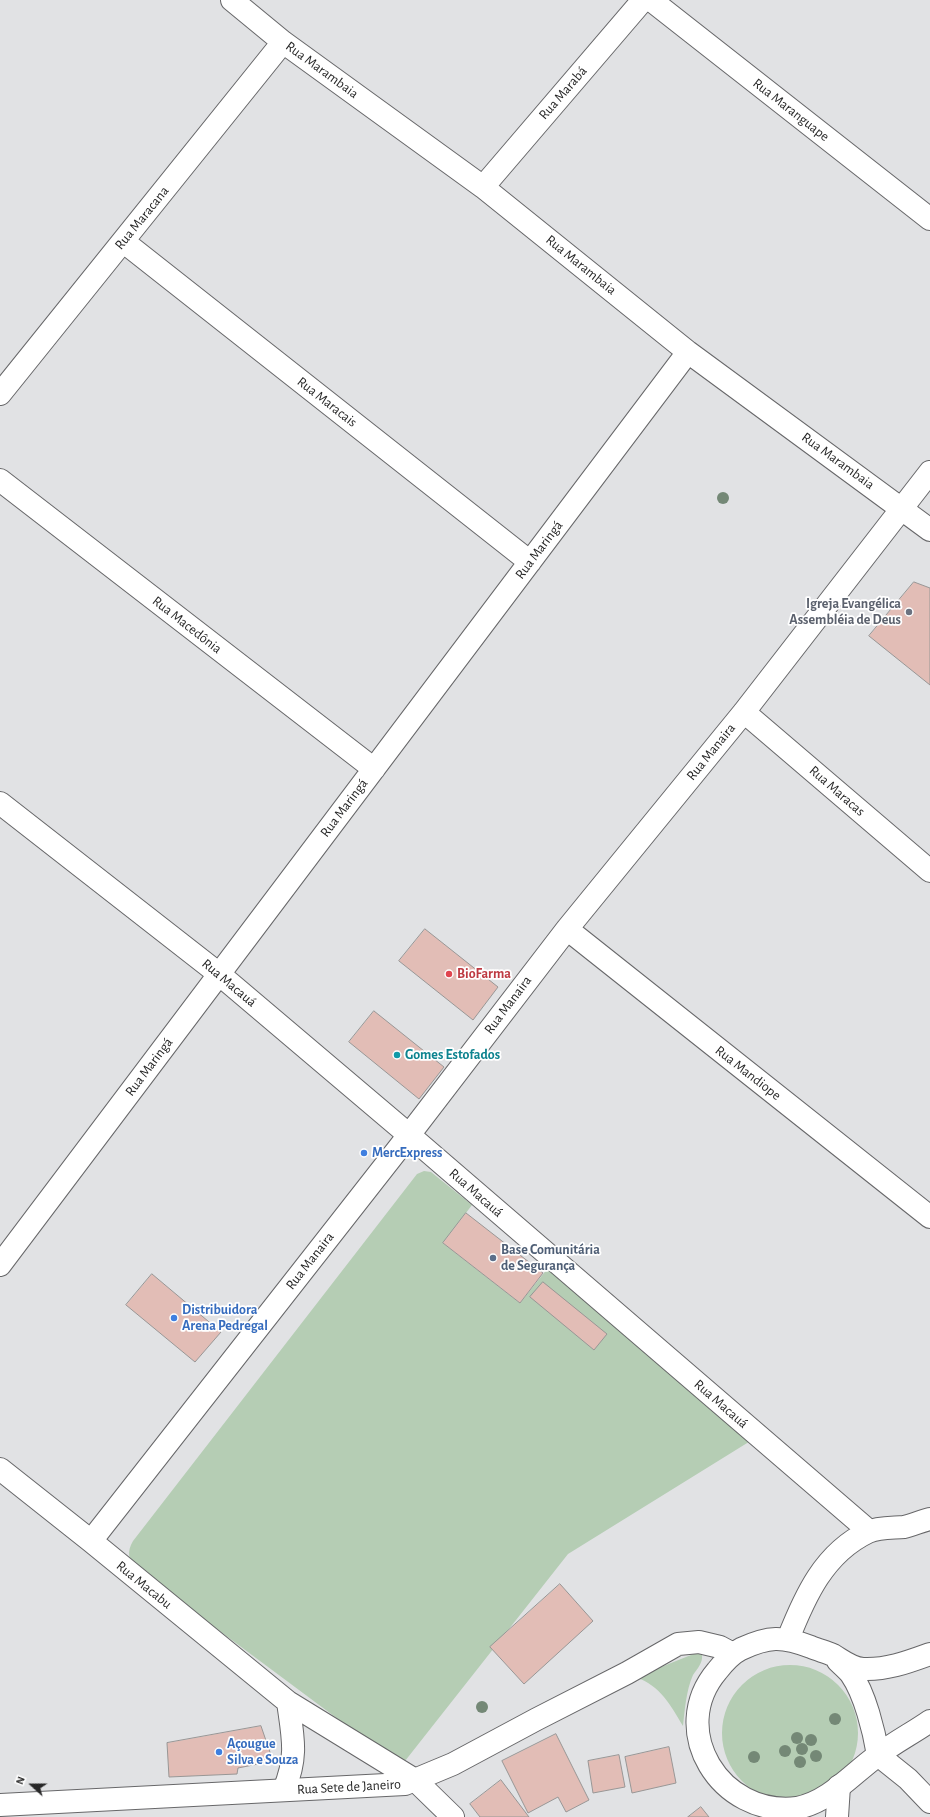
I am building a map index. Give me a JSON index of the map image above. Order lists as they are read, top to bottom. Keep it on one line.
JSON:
{"streets":{"street":["Rua Marambaia","Rua Marabá","Rua Maranguape","Rua Maracana","Rua Maracais","Rua Maringá","Rua Macedônia","Rua Manaira","Rua Maracas","Rua Macauá","Rua Mandiope","Rua Macabu","Rua Sete de Janeiro"]},"crossings":[["Rua Marambaia","Rua Marabá"],["Rua Marambaia","Rua Maracana"],["Rua Marambaia","Rua Maringá"],["Rua Marambaia","Rua Manaira"],["Rua Maracana","Rua Maracais"],["Rua Maracais","Rua Maringá"],["Rua Maringá","Rua Macedônia"],["Rua Maringá","Rua Macauá"],["Rua Manaira","Rua Maracas"],["Rua Manaira","Rua Macauá"],["Rua Manaira","Rua Mandiope"],["Rua Manaira","Rua Macabu"],["Rua Macabu","Rua Sete de Janeiro"]],"places":["Igreja Evangélica Assembléia de Deus","BioFarma","Gomes Estofados","MercExpress","Base Comunitária de Segurança","Distribuidora Arena Pedregal","Açougue Silva e Souza"],"north":"left"}
